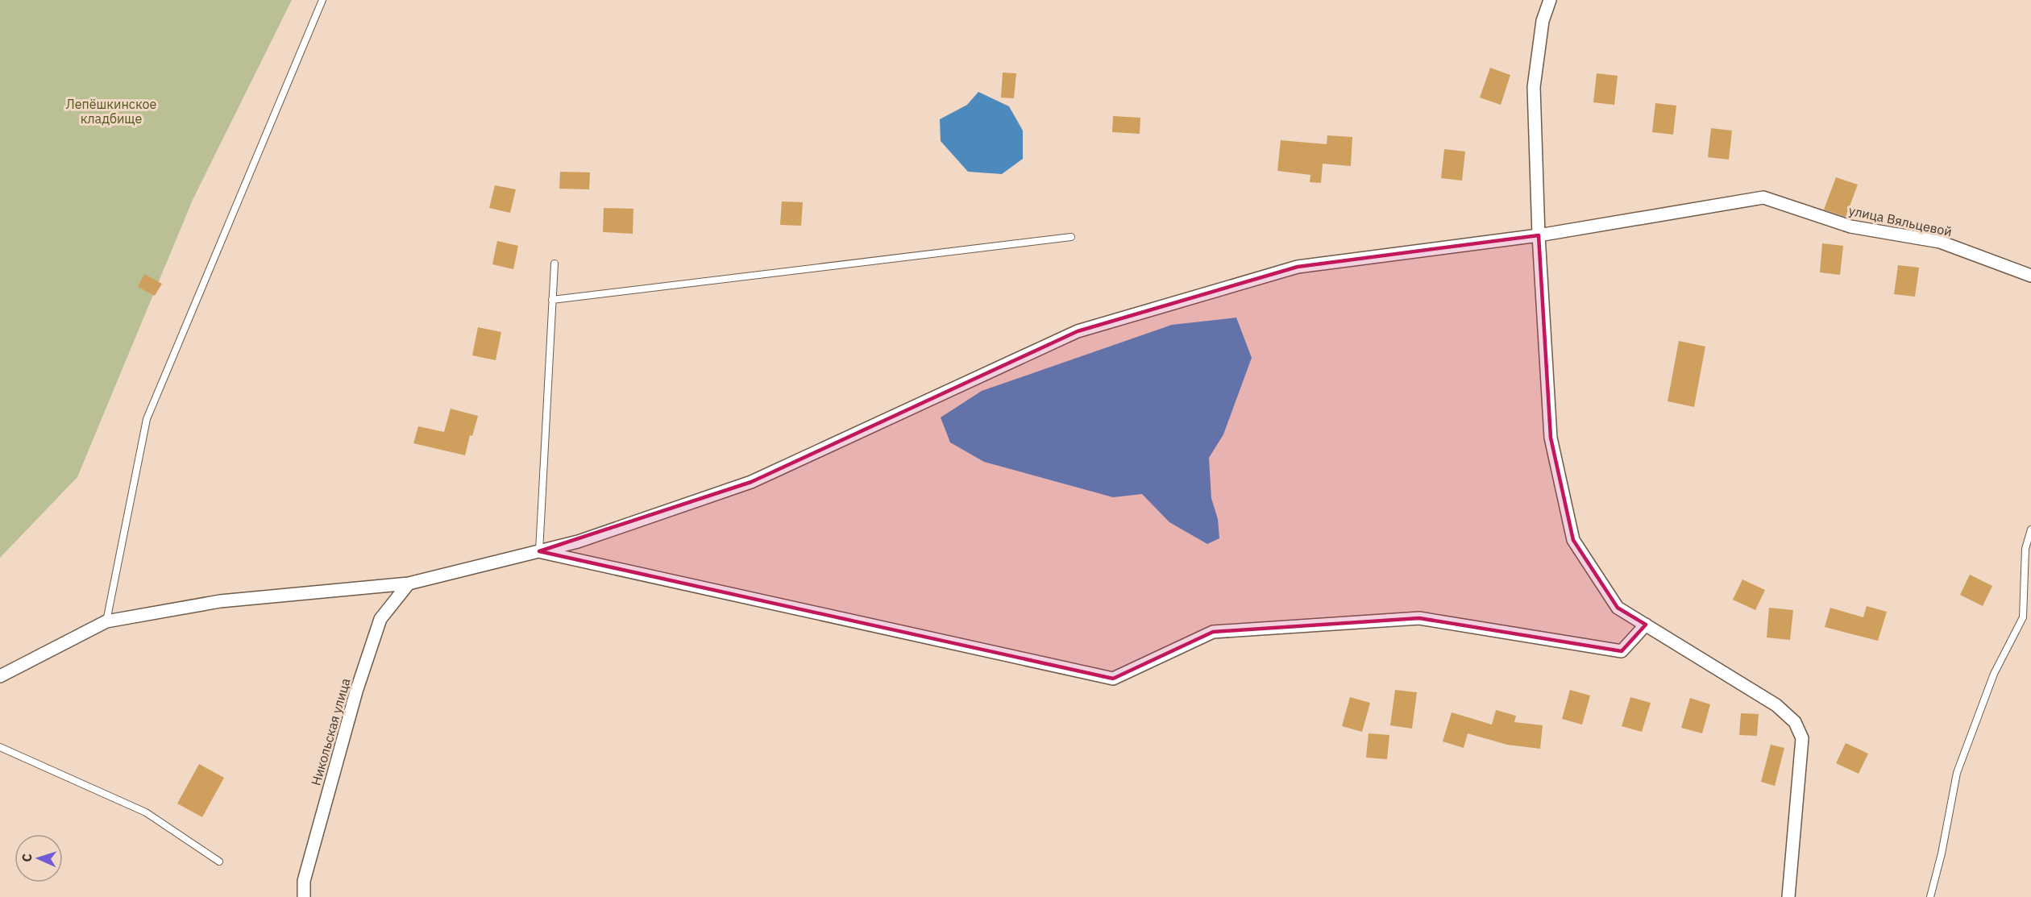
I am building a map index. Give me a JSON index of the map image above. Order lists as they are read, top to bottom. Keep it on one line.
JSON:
{"streets":{"street":["улица Вяльцевой","Никольская улица"]},"parks":["Лепёшкинское кладбище"],"north":"left"}
